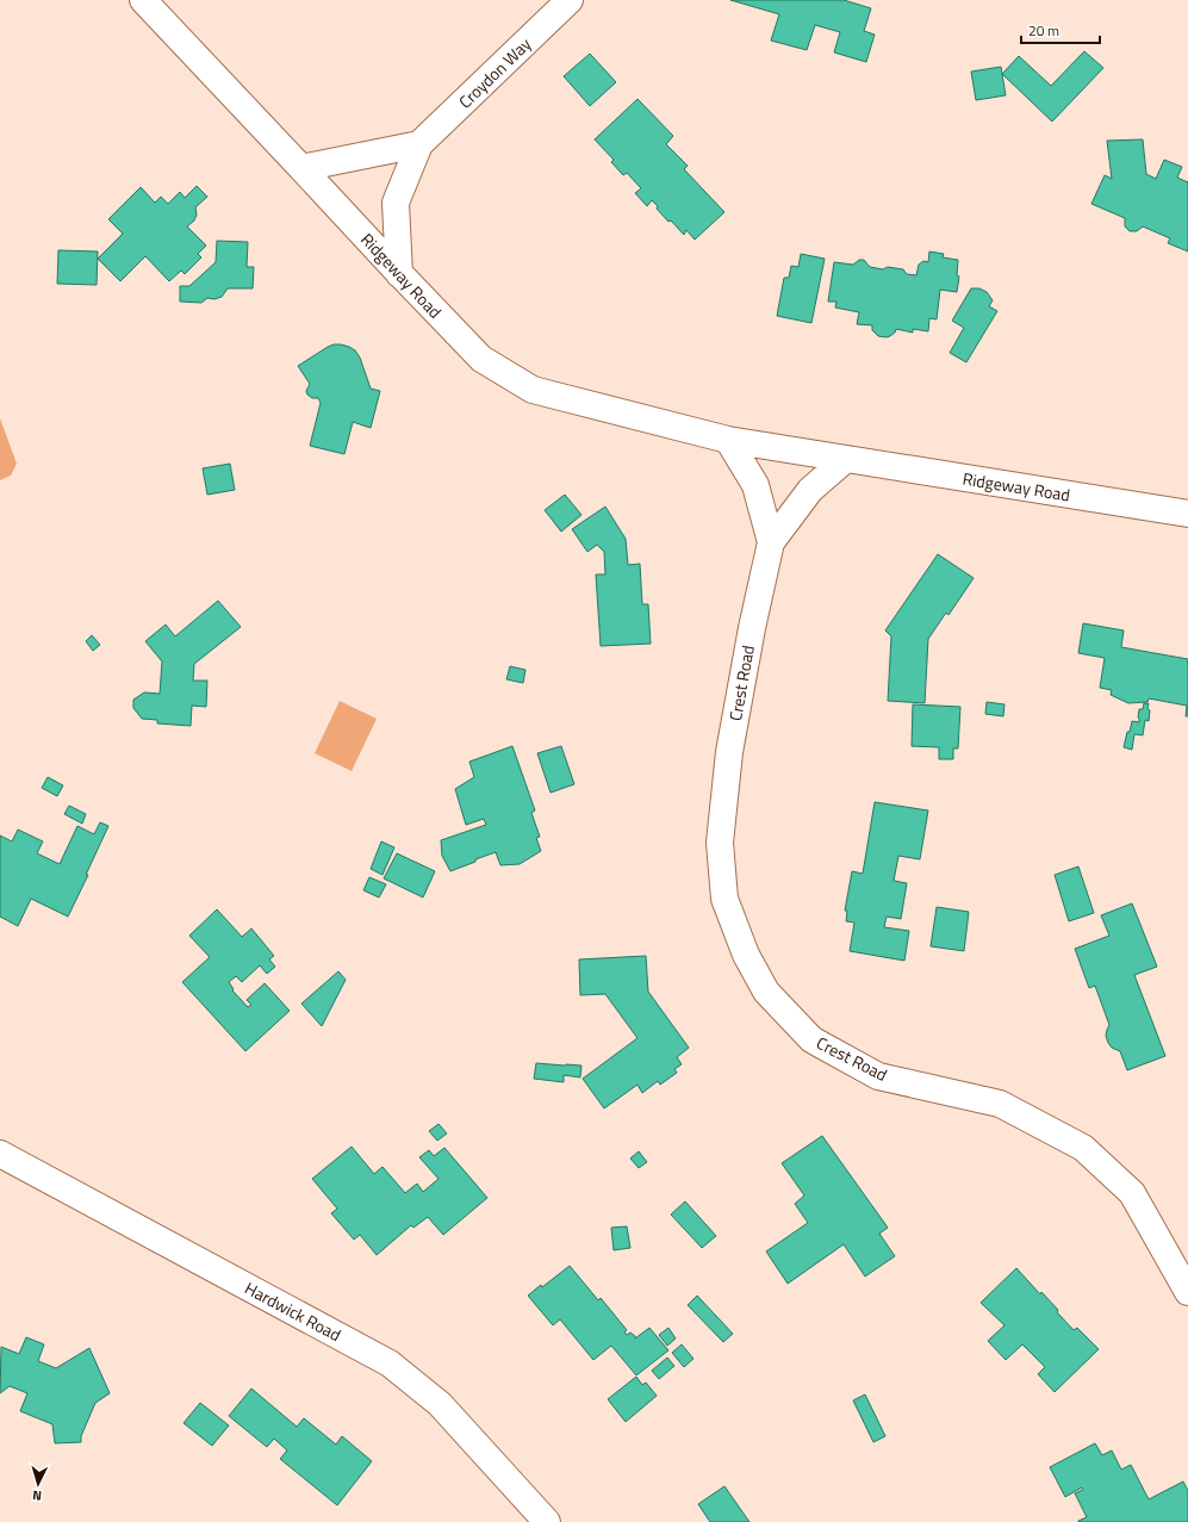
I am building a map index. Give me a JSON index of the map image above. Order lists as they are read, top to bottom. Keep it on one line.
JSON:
{"streets":{"street":["Croydon Way","Ridgeway Road","Crest Road","Hardwick Road"]},"crossings":[["Croydon Way","Ridgeway Road"]],"scale_bar":"20 m","north":"bottom"}
